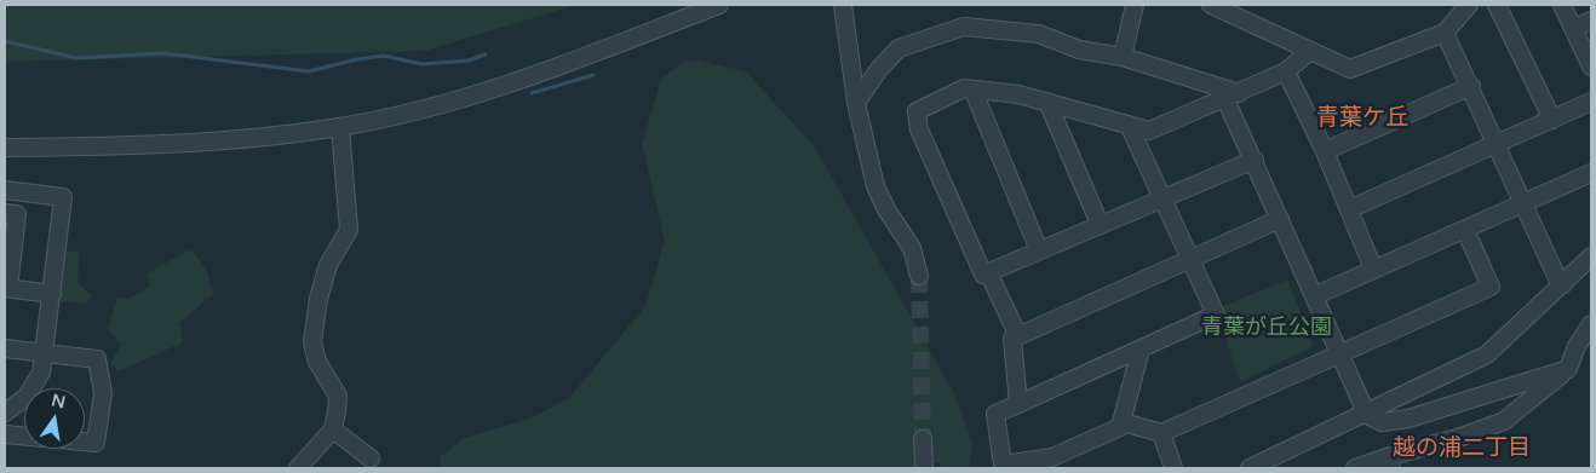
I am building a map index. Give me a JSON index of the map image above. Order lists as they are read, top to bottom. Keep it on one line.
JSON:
{"districts":["青葉ケ丘","越の浦二丁目"],"parks":["青葉が丘公園"],"north":"top"}
